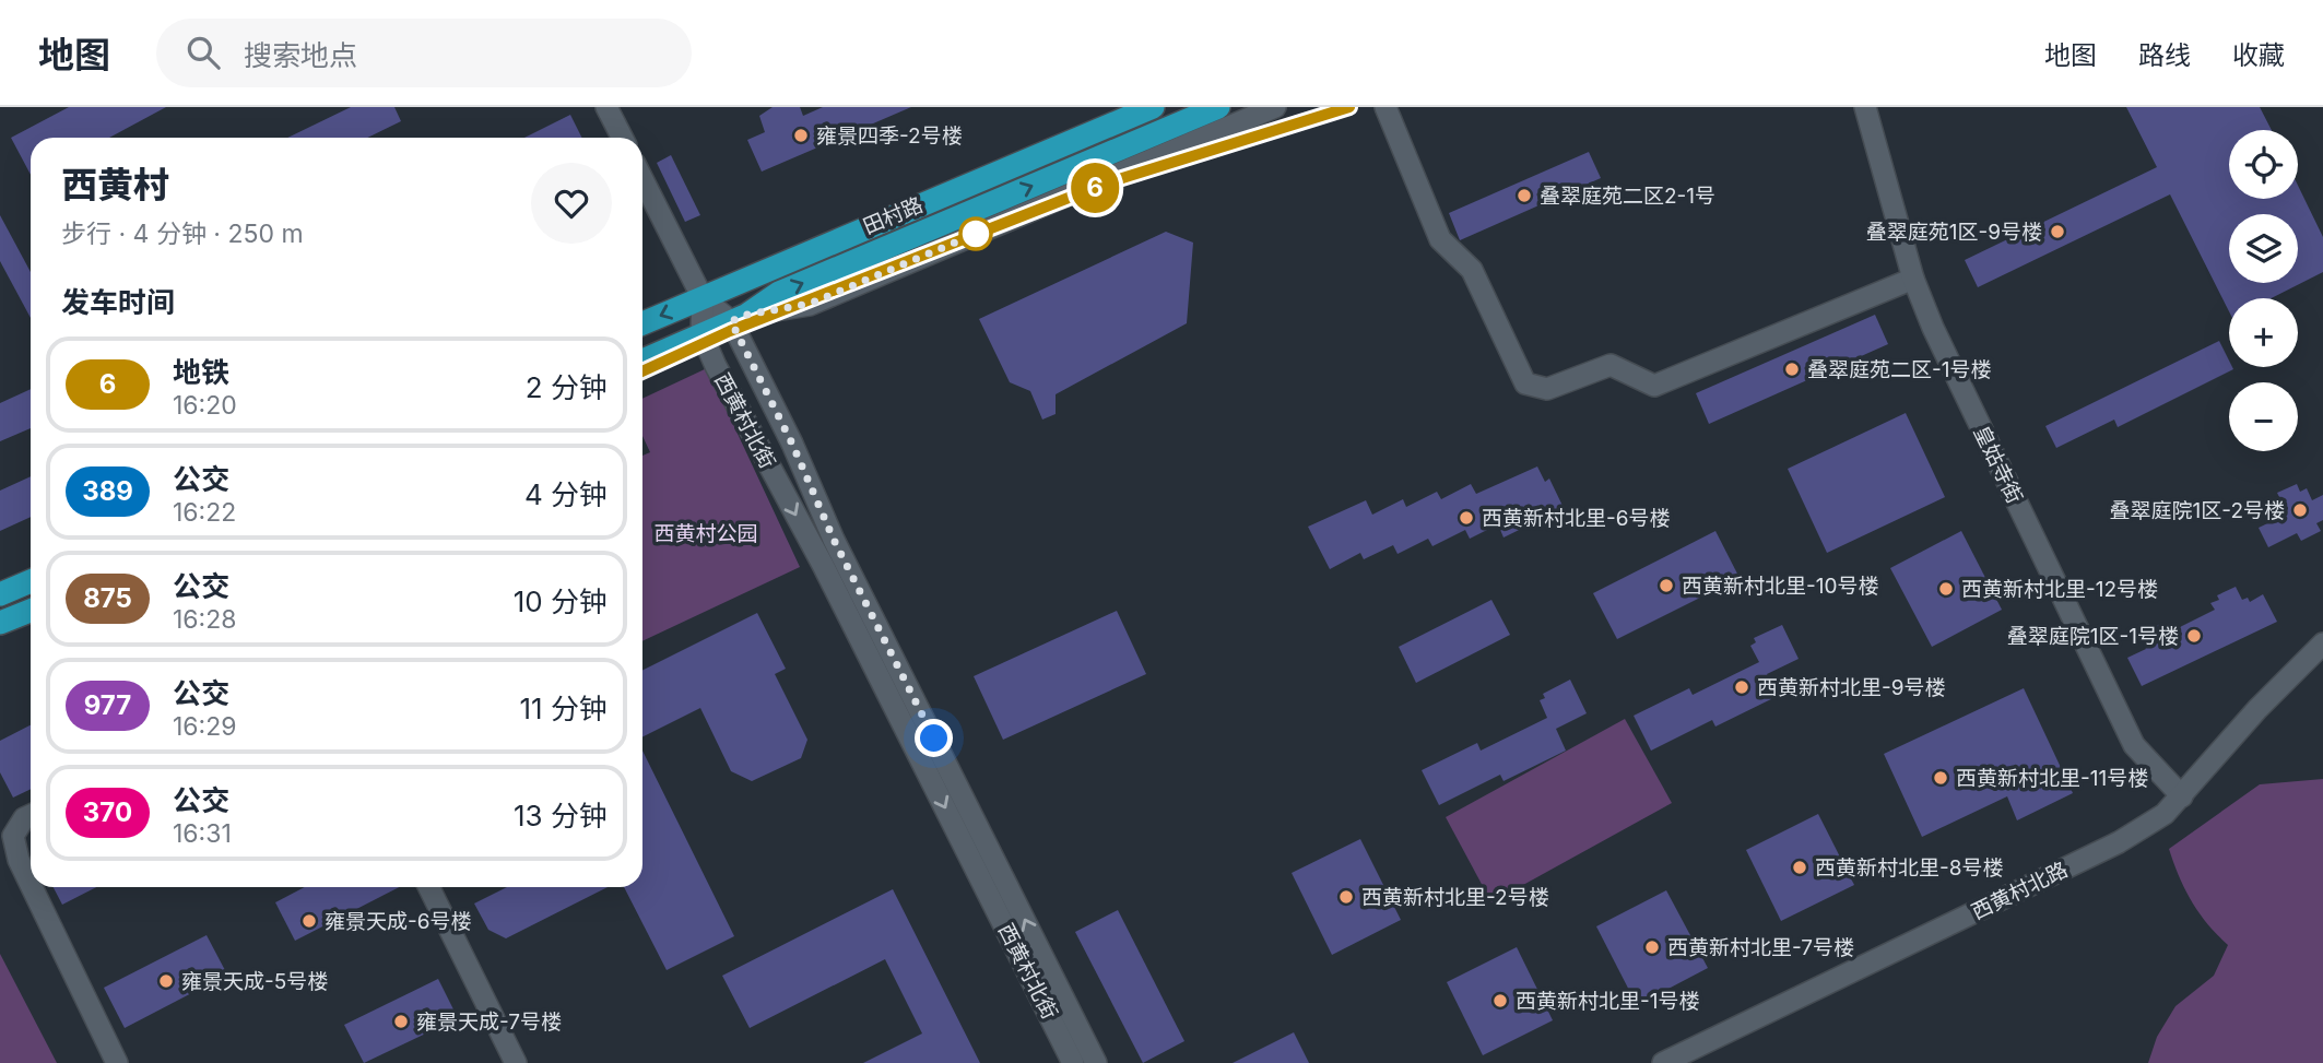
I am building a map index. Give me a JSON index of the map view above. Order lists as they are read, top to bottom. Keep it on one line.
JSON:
{"streets":{"main road":["田村路"],"street":["西黄村北街","皇姑寺街","西黄村北路"]},"crossings":[["田村路","西黄村北街"],["皇姑寺街","西黄村北路"]],"parks":["西黄村公园"],"places":["雍景四季-2号楼","叠翠庭苑二区2-1号","叠翠庭苑1区-9号楼","叠翠庭苑二区-1号楼","叠翠庭院1区-2号楼","西黄新村北里-6号楼","西黄新村北里-10号楼","西黄新村北里-12号楼","叠翠庭院1区-1号楼","西黄新村北里-9号楼","西黄新村北里-11号楼","西黄新村北里-8号楼","西黄新村北里-2号楼","雍景天成-6号楼","西黄新村北里-7号楼","雍景天成-5号楼","西黄新村北里-1号楼","雍景天成-7号楼"],"lines":["metro line 6"],"page":{"header":"地图","search":"搜索地点","nav":["地图","路线","收藏"],"on_map":"6","map_buttons":["+","−"],"heading":[["西黄村","步行 · 4 分钟 · 250 m"],"发车时间"],"list":[{"mark":"6","name":"地铁","note":"16:20","value":"2 分钟"},{"mark":"389","name":"公交","note":"16:22","value":"4 分钟"},{"mark":"875","name":"公交","note":"16:28","value":"10 分钟"},{"mark":"977","name":"公交","note":"16:29","value":"11 分钟"},{"mark":"370","name":"公交","note":"16:31","value":"13 分钟"}]}}
